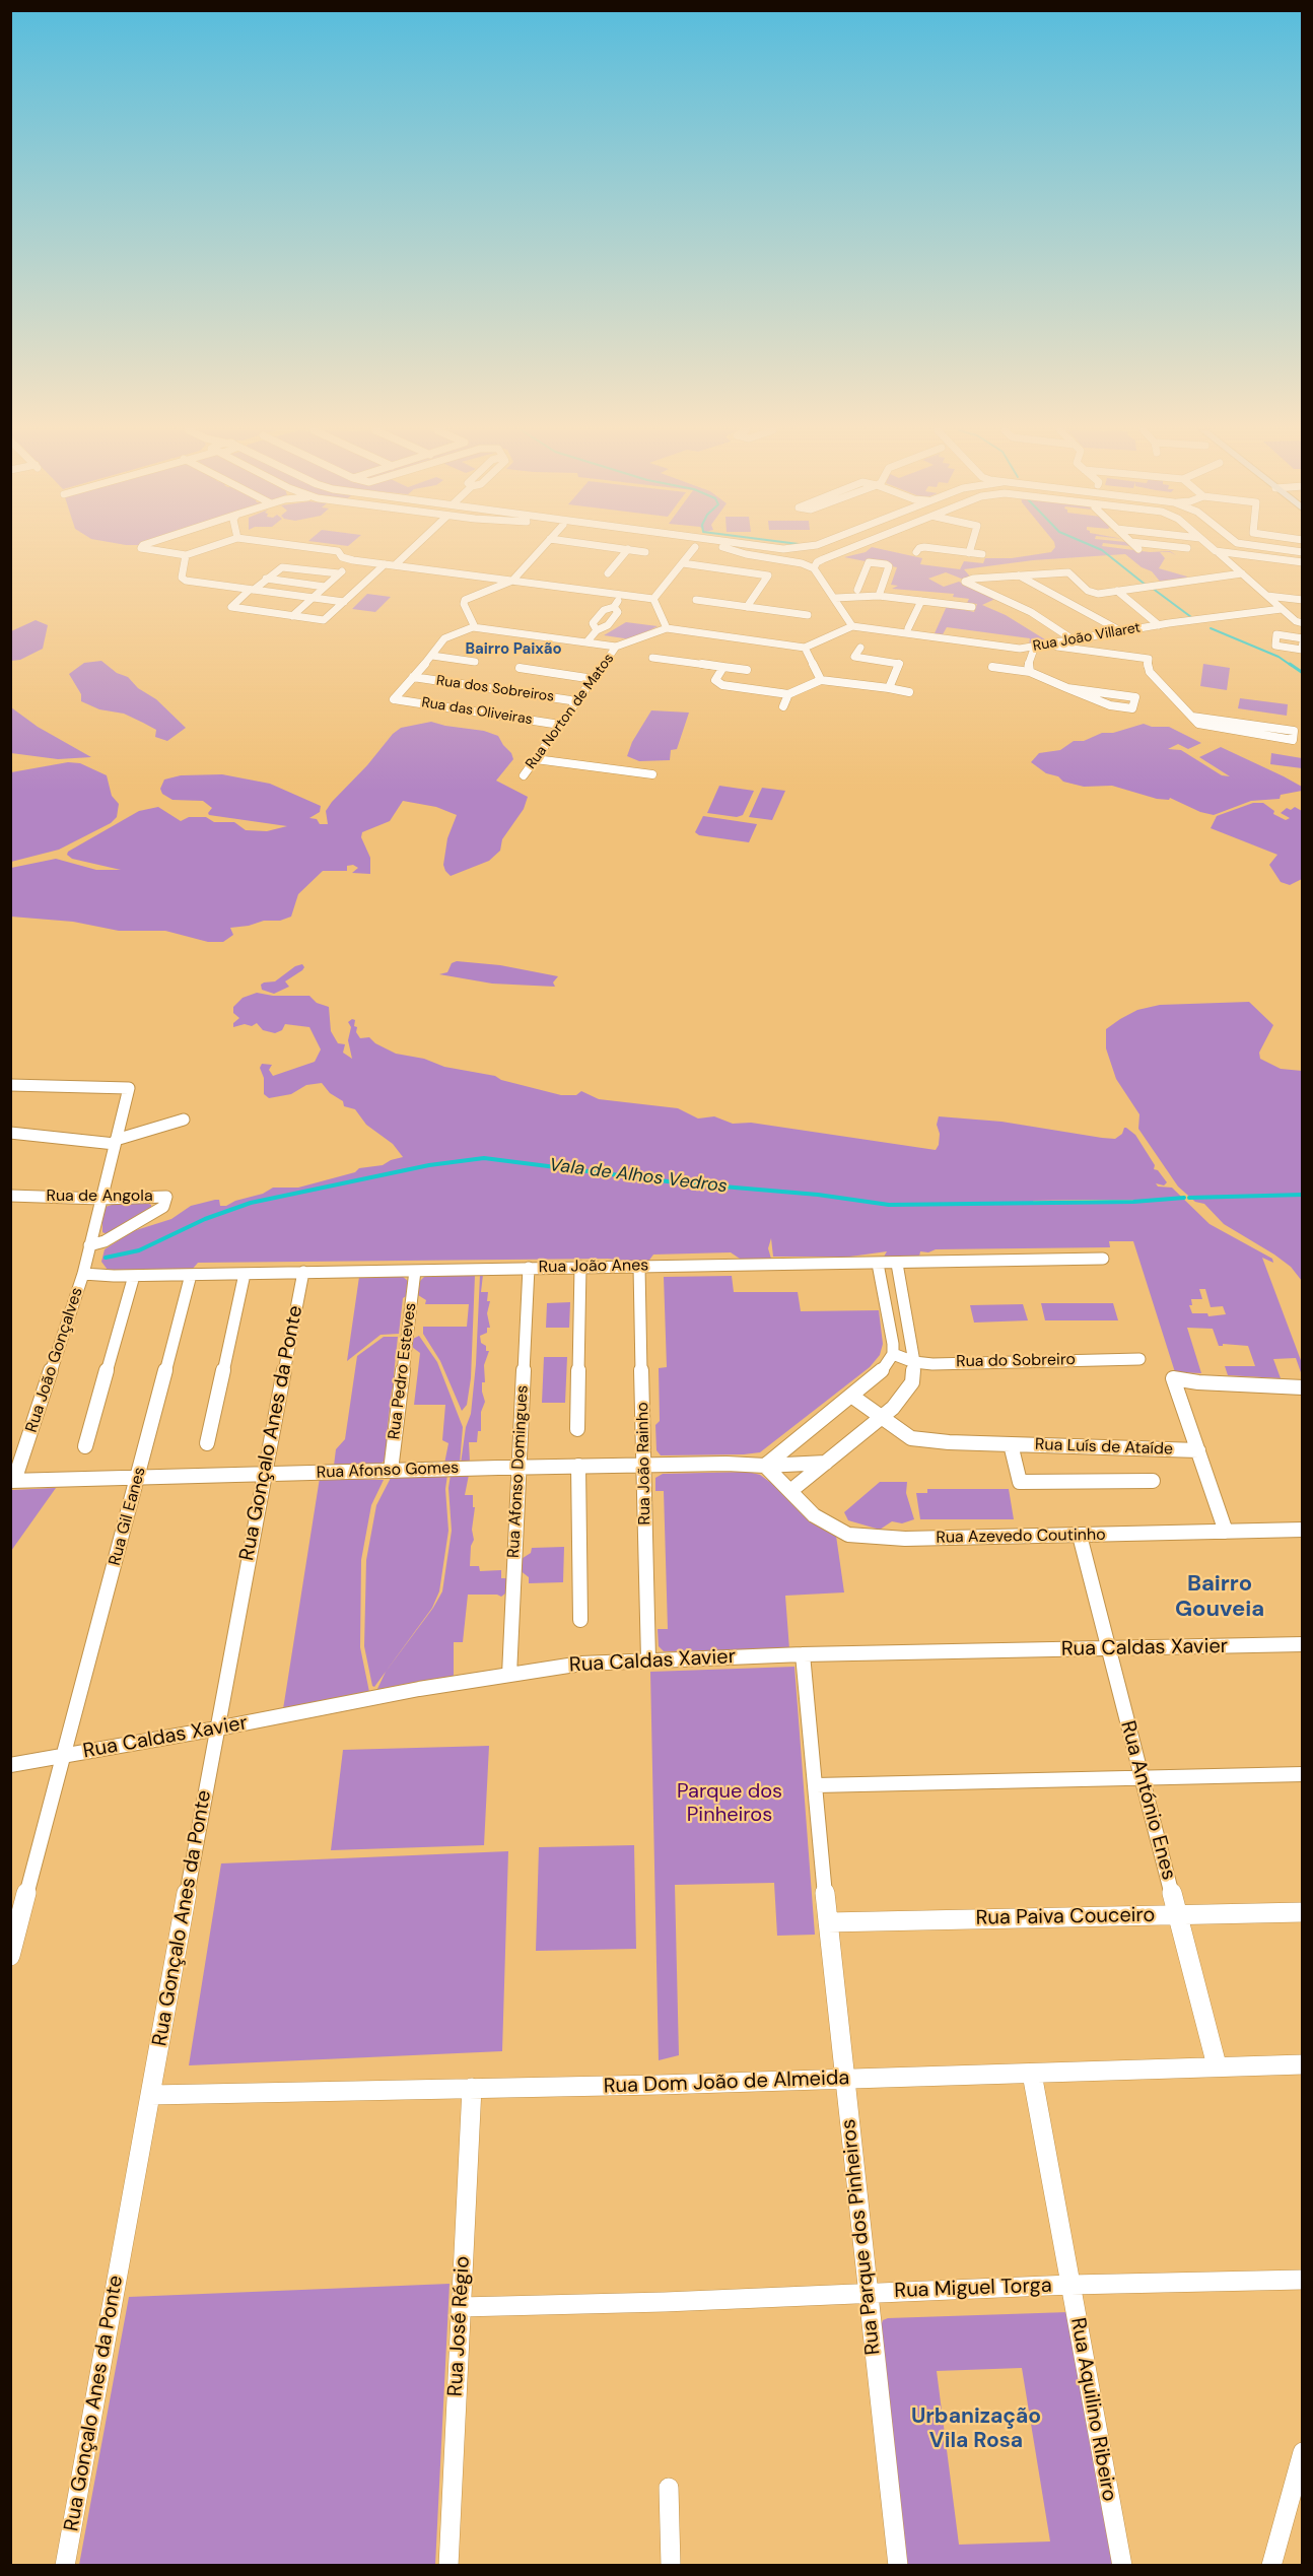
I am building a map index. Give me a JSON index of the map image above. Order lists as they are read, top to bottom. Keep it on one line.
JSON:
{"streets":{"street":["Rua João Villaret","Rua dos Sobreiros","Rua das Oliveiras","Rua Norton de Matos","Rua de Angola","Rua João Anes","Rua João Gonçalves","Rua do Sobreiro","Rua Pedro Esteves","Rua Gonçalo Anes da Ponte","Rua Luís de Ataíde","Rua João Rainho","Rua Afonso Gomes","Rua Afonso Domingues","Rua Gil Eanes","Rua Azevedo Coutinho","Rua Caldas Xavier","Rua António Enes","Rua Paiva Couceiro","Rua Dom João de Almeida","Rua Parque dos Pinheiros","Rua Miguel Torga","Rua José Régio","Rua Aquilino Ribeiro"]},"crossings":[["Rua dos Sobreiros","Rua das Oliveiras"],["Rua dos Sobreiros","Rua Norton de Matos"],["Rua das Oliveiras","Rua Norton de Matos"],["Rua de Angola","Rua João Gonçalves"],["Rua João Anes","Rua João Gonçalves"],["Rua João Anes","Rua Pedro Esteves"],["Rua João Anes","Rua Gonçalo Anes da Ponte"],["Rua João Anes","Rua João Rainho"],["Rua João Anes","Rua Afonso Domingues"],["Rua João Anes","Rua Gil Eanes"],["Rua João Gonçalves","Rua Afonso Gomes"],["Rua Pedro Esteves","Rua Afonso Gomes"],["Rua Gonçalo Anes da Ponte","Rua Afonso Gomes"],["Rua Gonçalo Anes da Ponte","Rua Caldas Xavier"],["Rua Gonçalo Anes da Ponte","Rua Dom João de Almeida"],["Rua Luís de Ataíde","Rua Azevedo Coutinho"],["Rua João Rainho","Rua Afonso Gomes"],["Rua João Rainho","Rua Caldas Xavier"],["Rua Afonso Gomes","Rua Afonso Domingues"],["Rua Afonso Gomes","Rua Gil Eanes"],["Rua Afonso Gomes","Rua Azevedo Coutinho"],["Rua Afonso Domingues","Rua Caldas Xavier"],["Rua Gil Eanes","Rua Caldas Xavier"],["Rua Azevedo Coutinho","Rua António Enes"],["Rua Caldas Xavier","Rua António Enes"],["Rua Caldas Xavier","Rua Parque dos Pinheiros"],["Rua António Enes","Rua Paiva Couceiro"],["Rua António Enes","Rua Dom João de Almeida"],["Rua Paiva Couceiro","Rua Parque dos Pinheiros"],["Rua Dom João de Almeida","Rua Parque dos Pinheiros"],["Rua Dom João de Almeida","Rua José Régio"],["Rua Dom João de Almeida","Rua Aquilino Ribeiro"],["Rua Parque dos Pinheiros","Rua Miguel Torga"],["Rua Miguel Torga","Rua José Régio"],["Rua Miguel Torga","Rua Aquilino Ribeiro"]],"districts":["Bairro Paixão","Bairro Gouveia","Urbanização Vila Rosa"],"water":["Vala de Alhos Vedros"],"parks":["Parque dos Pinheiros"]}
